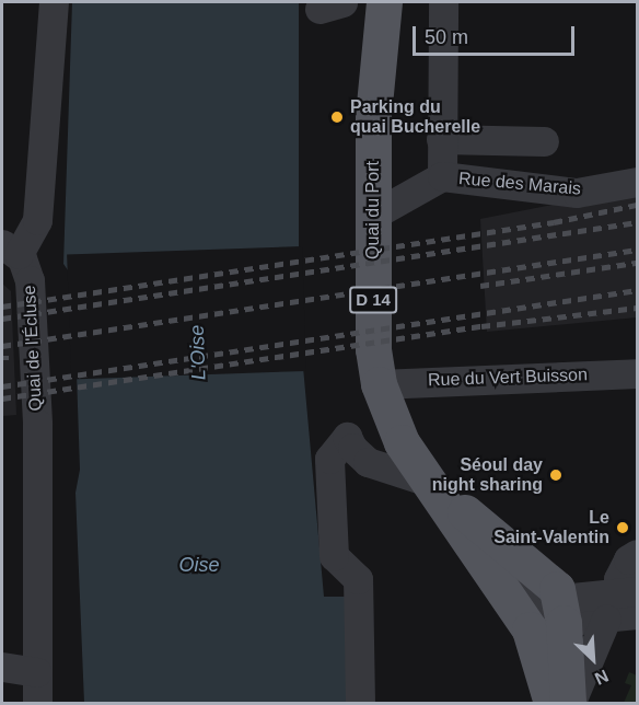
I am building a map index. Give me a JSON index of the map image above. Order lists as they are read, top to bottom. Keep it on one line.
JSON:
{"streets":{"main road":["Quai du Port","D 14"],"street":["Rue des Marais","Quai de l'Écluse","Rue du Vert Buisson"]},"crossings":[["Rue des Marais","Quai du Port"],["Quai du Port","D 14"],["Quai du Port","Rue du Vert Buisson"],["D 14","Rue du Vert Buisson"]],"water":["L'Oise","Oise"],"places":["Parking du quai Bucherelle","Séoul day night sharing","Le Saint-Valentin"],"scale_bar":"50 m","north":"bottom right"}
